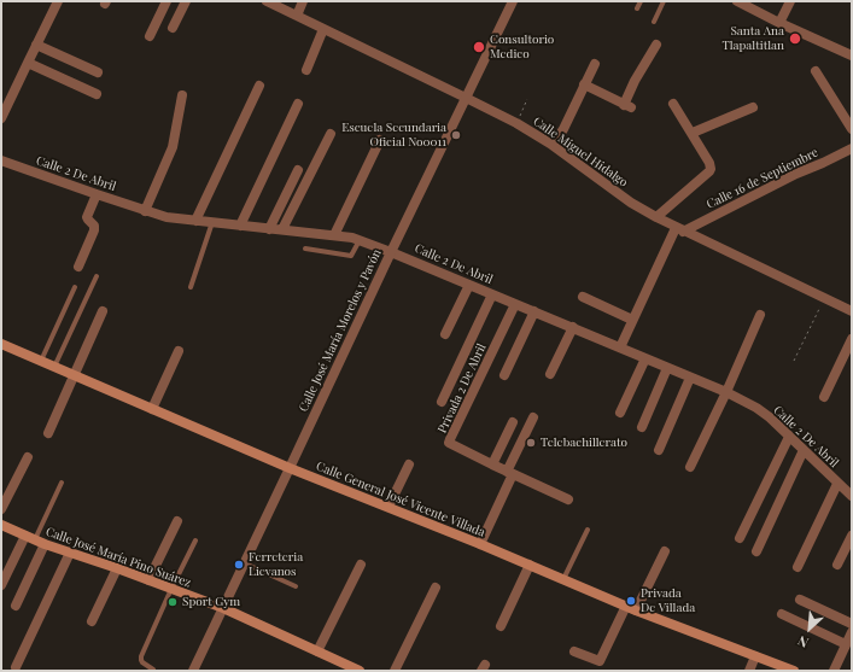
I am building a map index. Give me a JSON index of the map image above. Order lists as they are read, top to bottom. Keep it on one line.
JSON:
{"streets":{"main road":["Calle General José Vicente Villada","Calle José María Pino Suárez"],"street":["Calle Miguel Hidalgo","Calle 2 De Abril","Calle 16 de Septiembre","Calle José María Morelos y Pavón","Privada 2 De Abril"]},"crossings":[["Calle Miguel Hidalgo","Calle 16 de Septiembre"],["Calle Miguel Hidalgo","Calle José María Morelos y Pavón"],["Calle 2 De Abril","Calle José María Morelos y Pavón"],["Calle 2 De Abril","Privada 2 De Abril"],["Calle José María Morelos y Pavón","Calle General José Vicente Villada"],["Calle José María Morelos y Pavón","Calle José María Pino Suárez"]],"places":["Santa Ana Tlapaltitlan","Consultorio Medico","Escuela Secundaria Oficial No0011","Telebachillerato","Ferreteria Lievanos","Privada De Villada","Sport Gym"],"north":"bottom left"}
